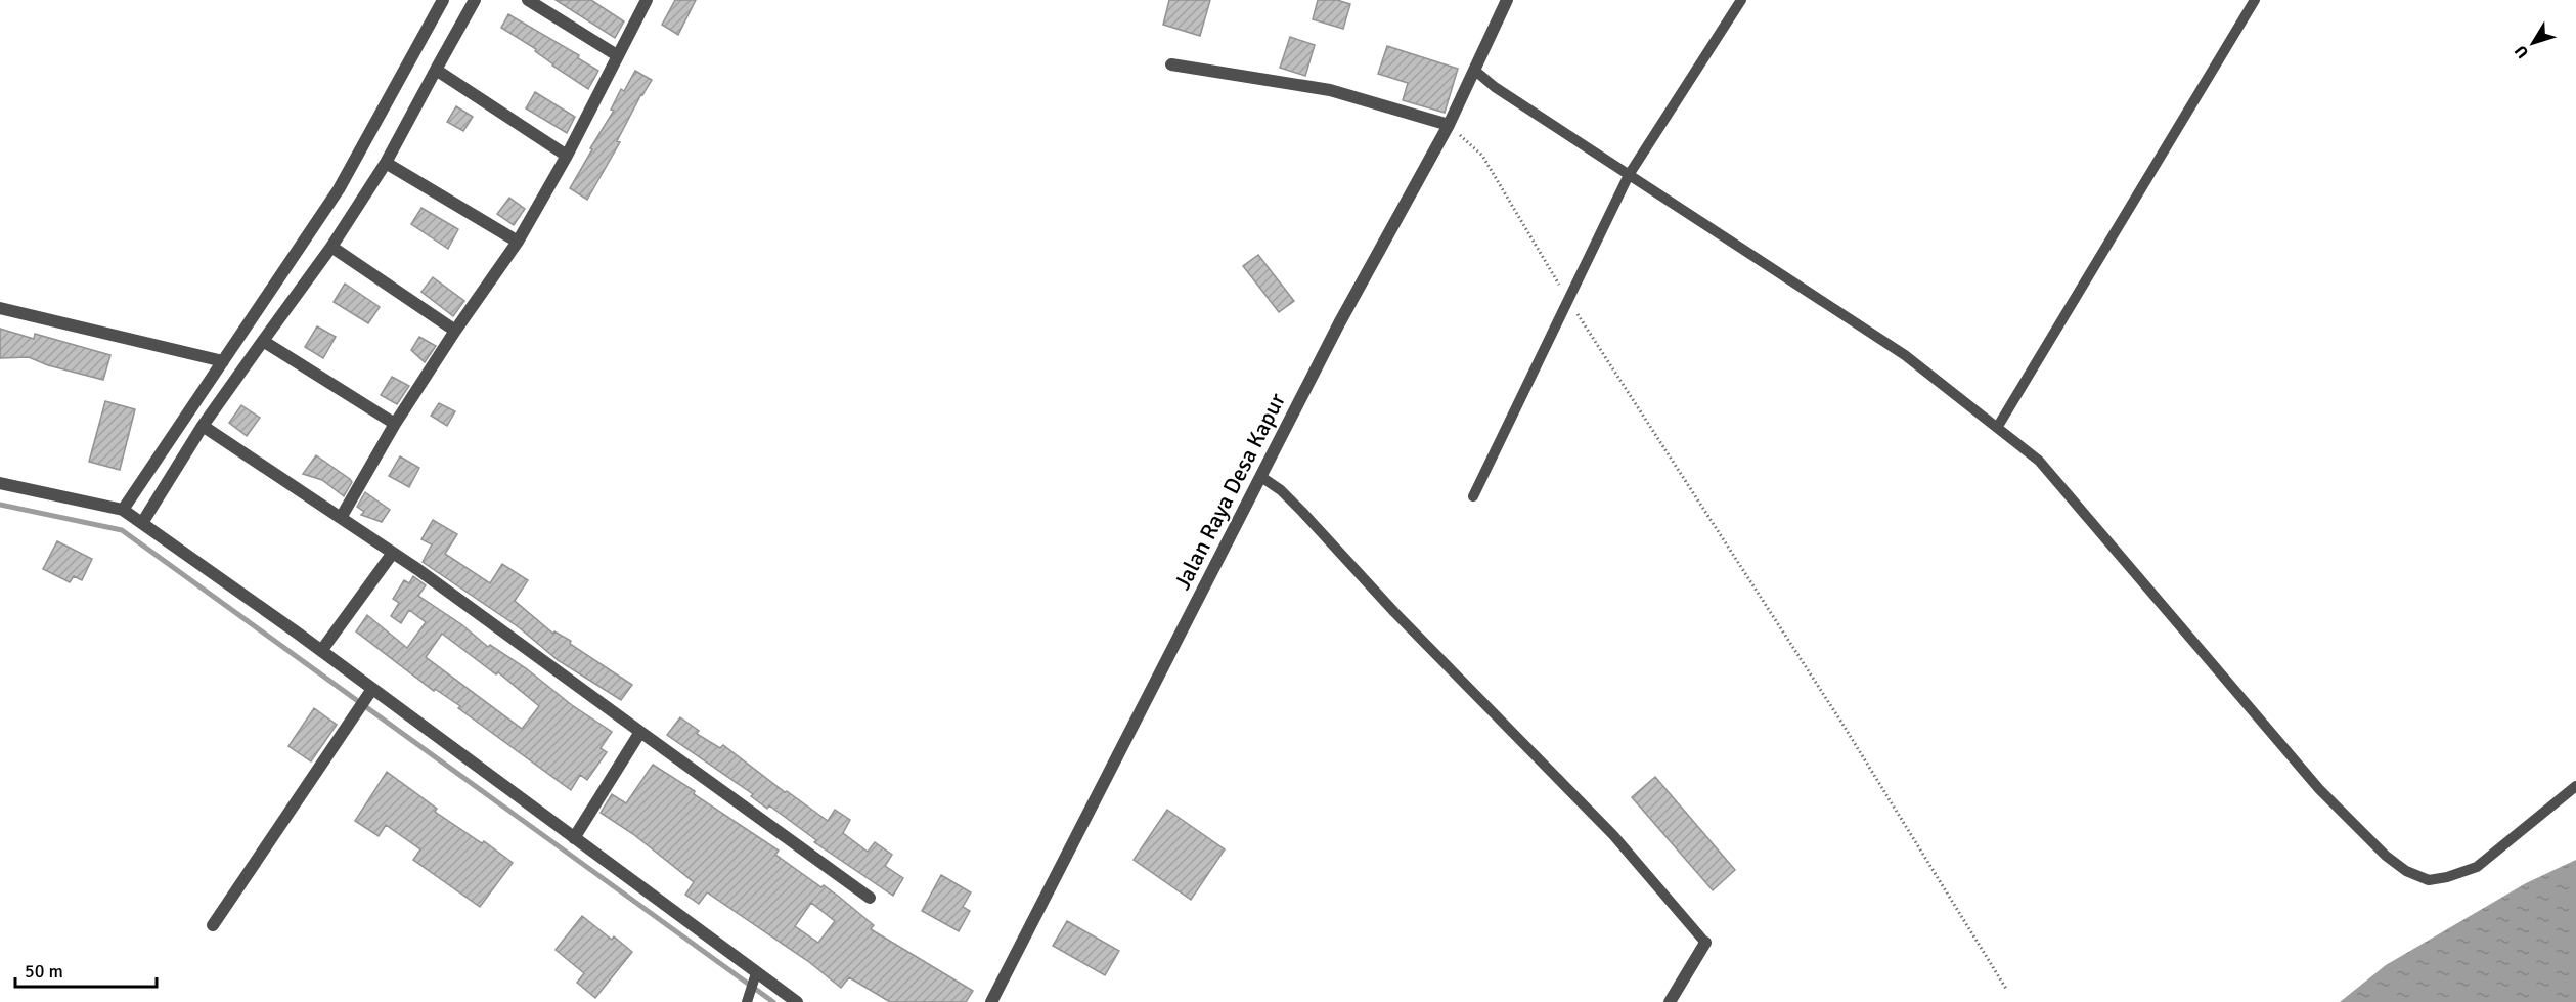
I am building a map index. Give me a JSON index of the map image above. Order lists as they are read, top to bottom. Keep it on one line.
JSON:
{"streets":{"street":["Jalan Raya Desa Kapur"]},"scale_bar":"50 m","north":"bottom left"}
